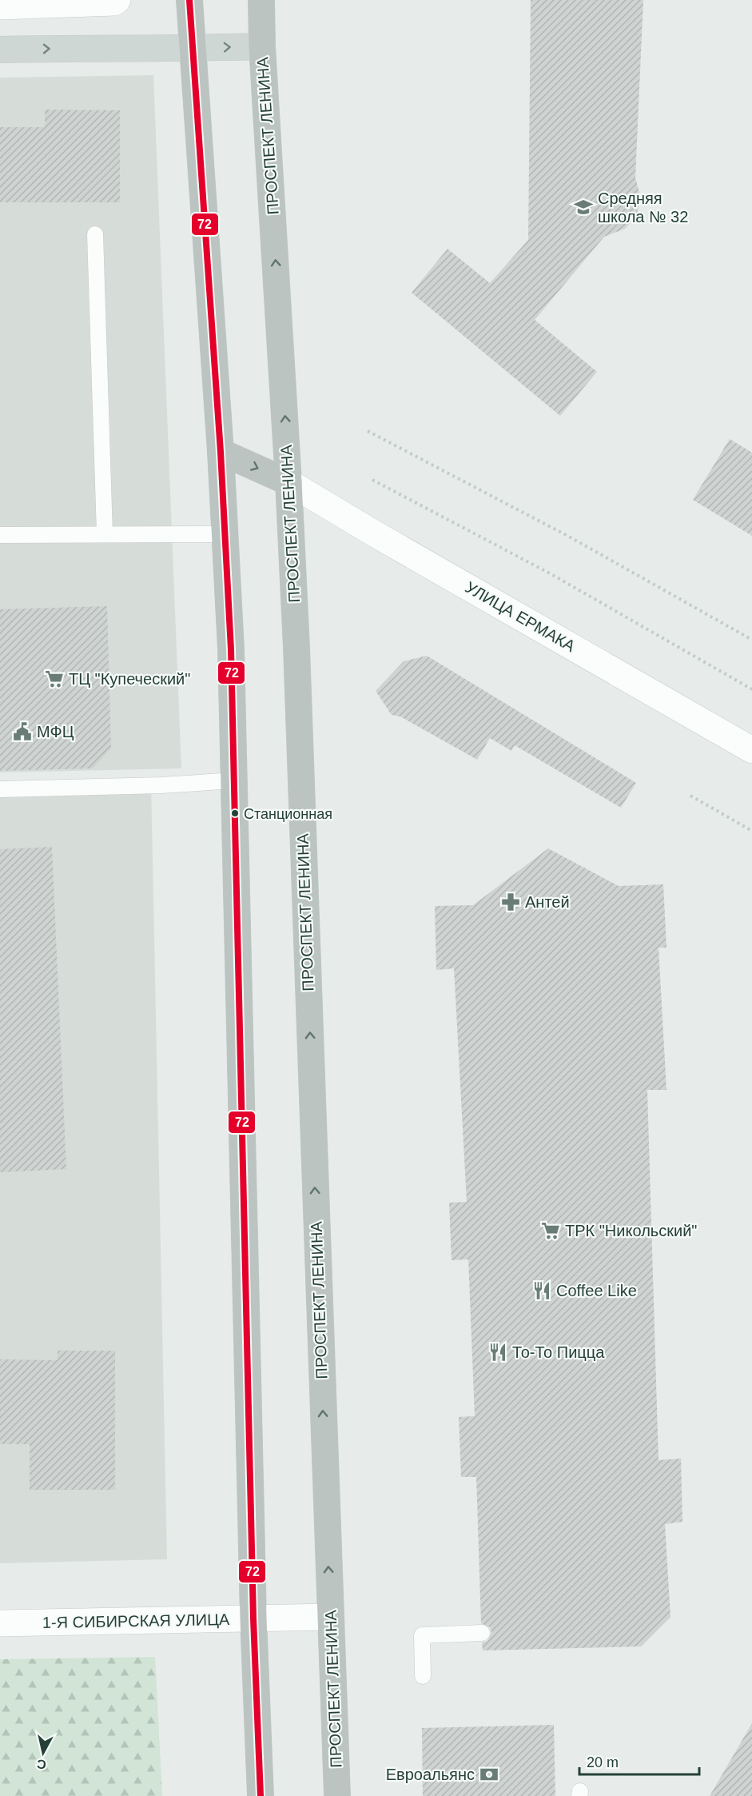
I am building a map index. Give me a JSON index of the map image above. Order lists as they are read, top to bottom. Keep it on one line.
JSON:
{"streets":{"highway":["ПРОСПЕКТ ЛЕНИНА"],"main road":["УЛИЦА ЕРМАКА","1-Я СИБИРСКАЯ УЛИЦА"]},"crossings":[["ПРОСПЕКТ ЛЕНИНА","УЛИЦА ЕРМАКА"],["ПРОСПЕКТ ЛЕНИНА","1-Я СИБИРСКАЯ УЛИЦА"]],"places":{"school or university":["Средняя школа № 32"],"supermarket":["ТЦ \"Купеческий\"","ТРК \"Никольский\""],"public building":["МФЦ"],"other":["Станционная"],"pharmacy":["Антей"],"restaurant":["Coffee Like","То-То Пицца"],"bank":["Евроальянс"]},"lines":["transit line 72"],"scale_bar":"20 m","north":"bottom"}
